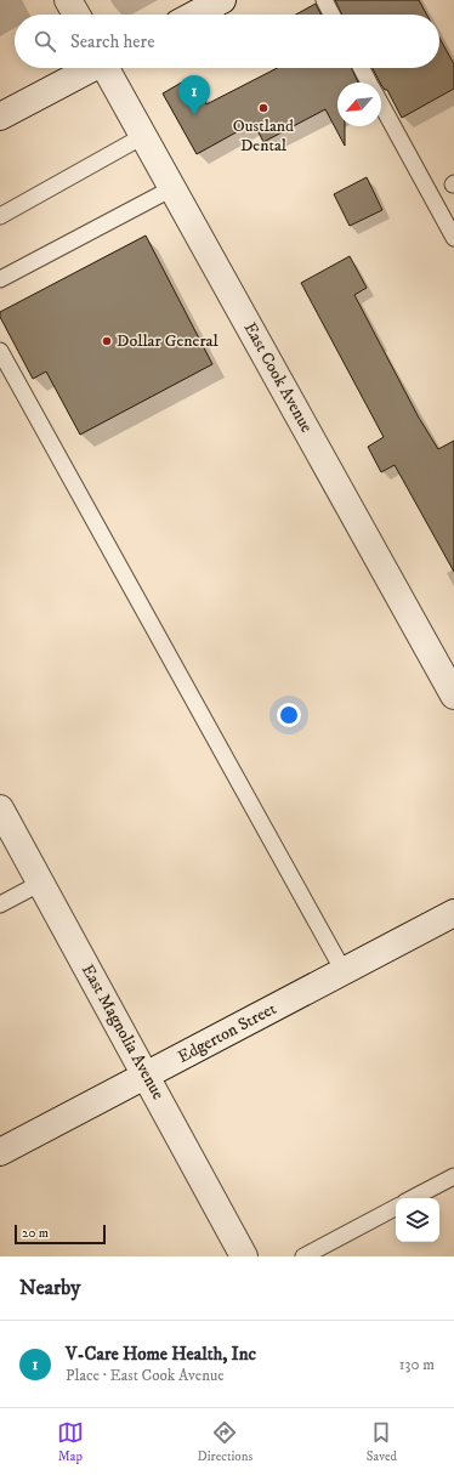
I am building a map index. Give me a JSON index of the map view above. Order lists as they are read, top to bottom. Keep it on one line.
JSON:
{"streets":{"street":["East Cook Avenue","East Magnolia Avenue","Edgerton Street"]},"crossings":[["East Magnolia Avenue","Edgerton Street"]],"places":["Oustland Dental","Dollar General"],"scale_bar":"20 m","north":"bottom left","page":{"search":"Search here","pins":"1","scale":"20 m","heading":"Nearby","list":[{"mark":"1","name":"V-Care Home Health, Inc","note":"Place · East Cook Avenue","value":"130 m"}],"nav":["Map","Directions","Saved"]}}
